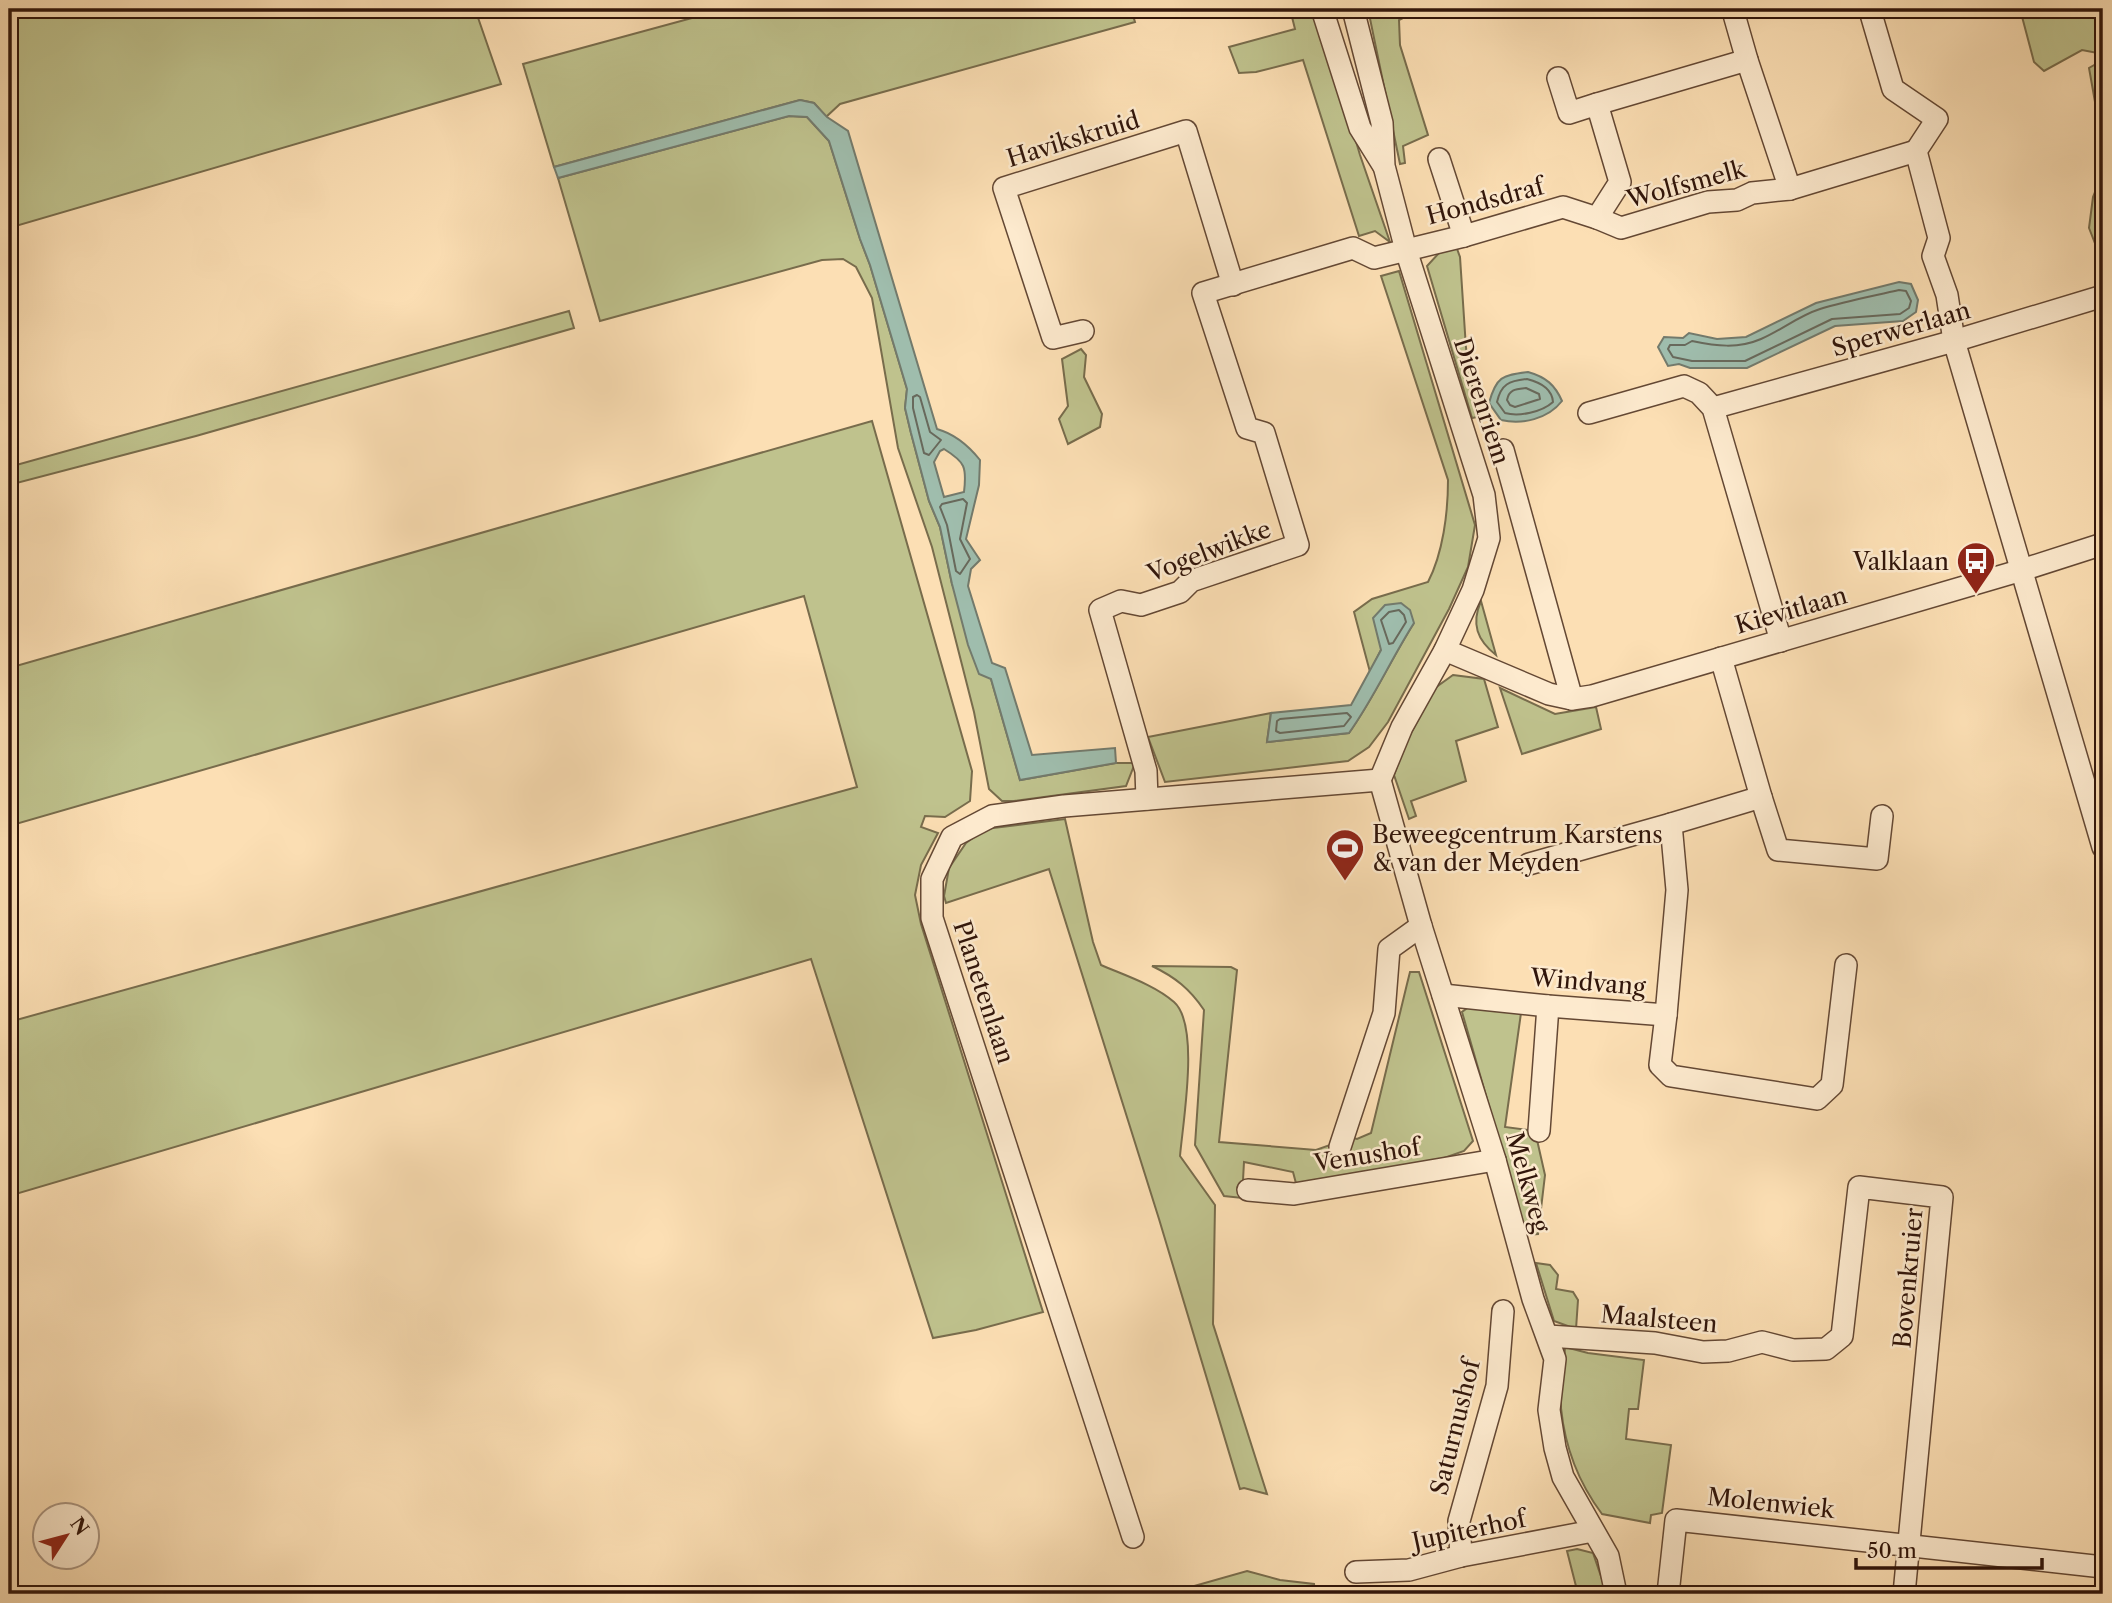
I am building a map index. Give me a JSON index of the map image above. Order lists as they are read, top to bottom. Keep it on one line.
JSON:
{"streets":{"street":["Havikskruid","Wolfsmelk","Hondsdraf","Sperwerlaan","Dierenriem","Vogelwikke","Kievitlaan","Windvang","Planetenlaan","Venushof","Melkweg","Bovenkruier","Maalsteen","Saturnushof","Molenwiek","Jupiterhof"]},"crossings":[["Havikskruid","Vogelwikke"],["Wolfsmelk","Hondsdraf"],["Hondsdraf","Dierenriem"],["Hondsdraf","Vogelwikke"],["Dierenriem","Vogelwikke"],["Dierenriem","Kievitlaan"],["Dierenriem","Planetenlaan"],["Dierenriem","Melkweg"],["Vogelwikke","Planetenlaan"],["Windvang","Melkweg"],["Planetenlaan","Melkweg"],["Venushof","Melkweg"],["Melkweg","Maalsteen"],["Melkweg","Jupiterhof"],["Bovenkruier","Maalsteen"],["Bovenkruier","Molenwiek"],["Saturnushof","Jupiterhof"]],"places":{"bus stop":["Valklaan"],"sports":["Beweegcentrum Karstens & van der Meyden"]},"scale_bar":"50 m","north":"top right"}
